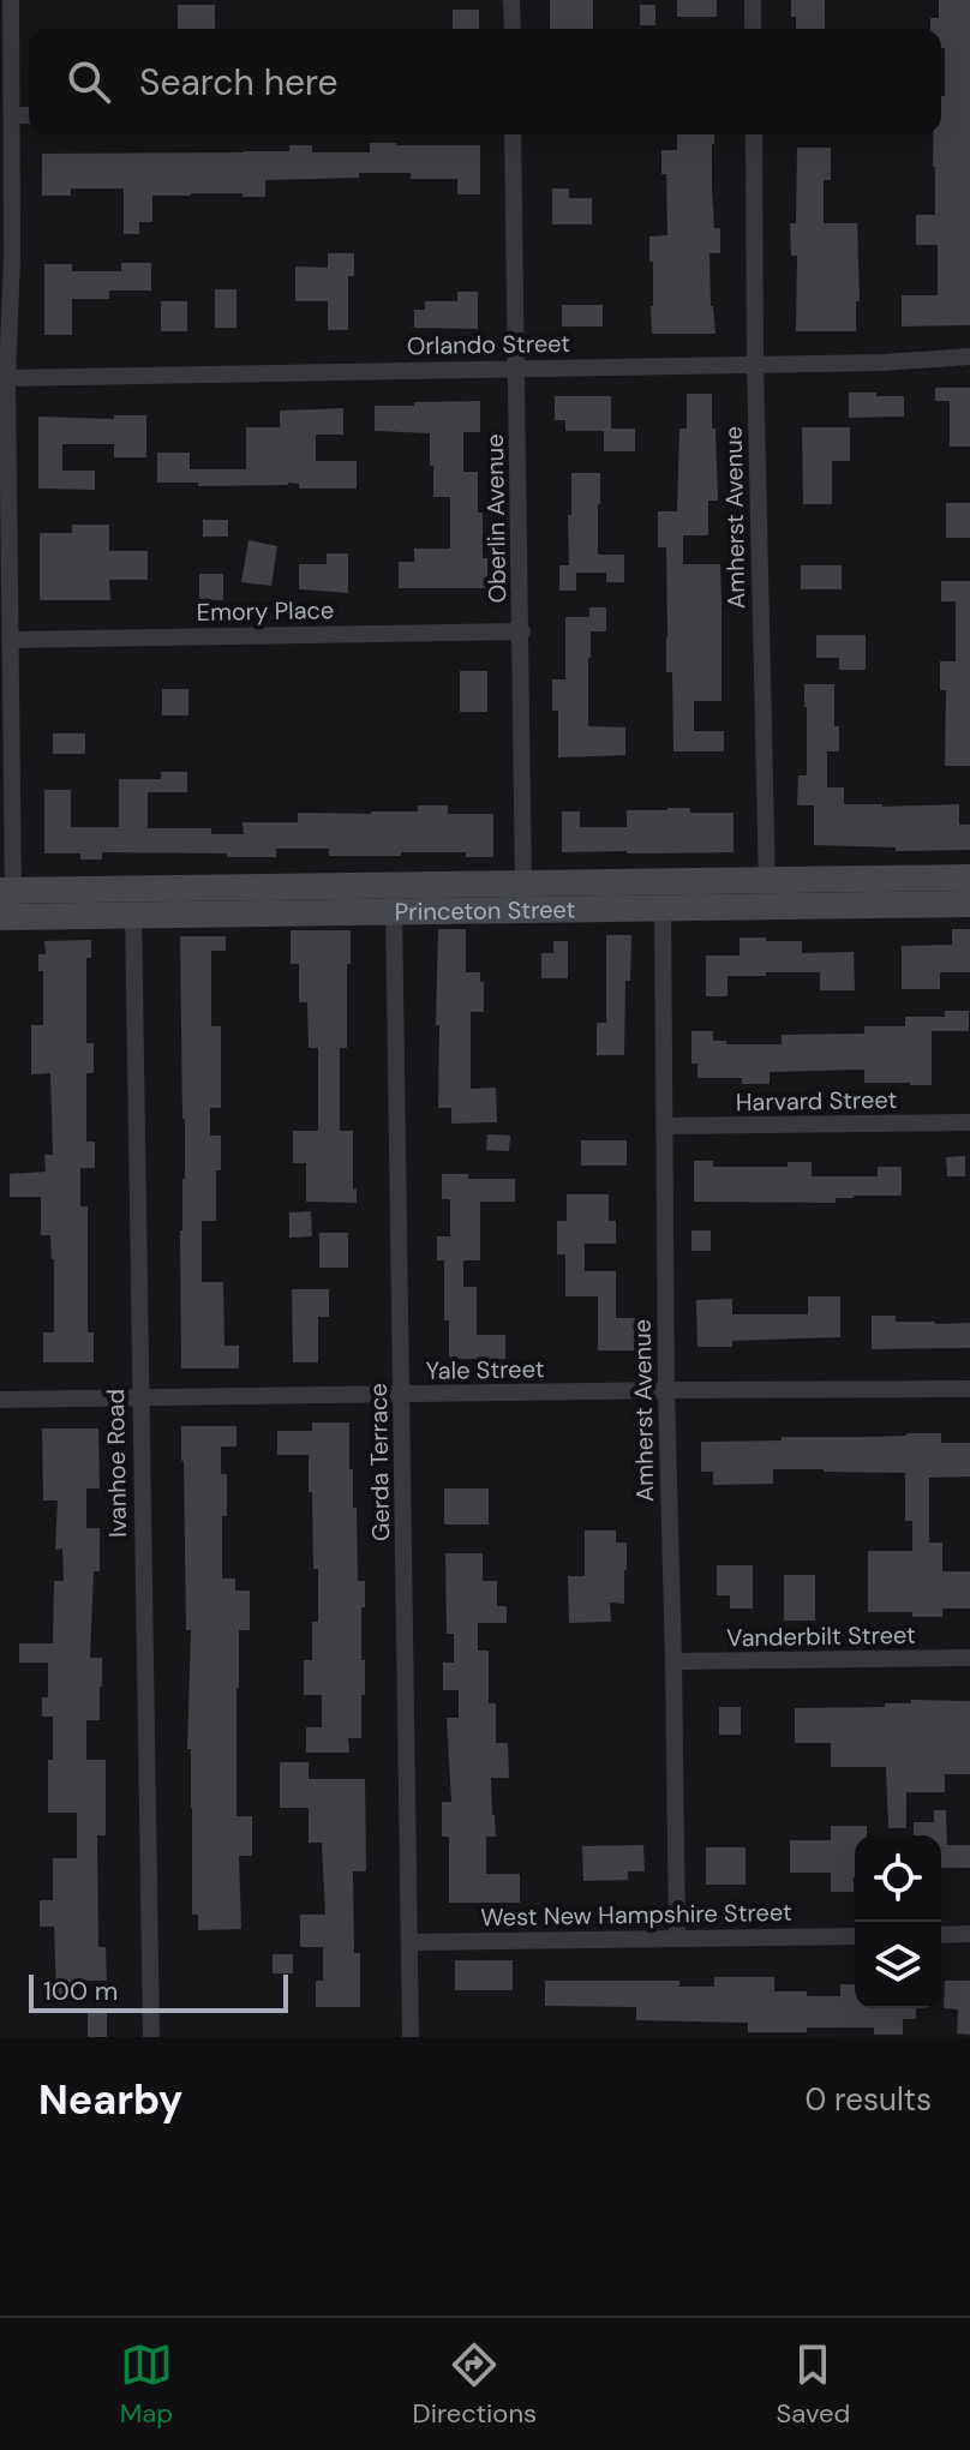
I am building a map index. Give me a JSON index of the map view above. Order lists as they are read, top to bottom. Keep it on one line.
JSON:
{"streets":{"main road":["Princeton Street"],"street":["Orlando Street","Amherst Avenue","Oberlin Avenue","Emory Place","Harvard Street","Yale Street","Gerda Terrace","Ivanhoe Road","Vanderbilt Street","West New Hampshire Street"]},"crossings":[["Orlando Street","Amherst Avenue"],["Orlando Street","Oberlin Avenue"],["Amherst Avenue","Princeton Street"],["Amherst Avenue","Harvard Street"],["Amherst Avenue","Yale Street"],["Amherst Avenue","Vanderbilt Street"],["Amherst Avenue","West New Hampshire Street"],["Oberlin Avenue","Emory Place"],["Oberlin Avenue","Princeton Street"],["Princeton Street","Gerda Terrace"],["Princeton Street","Ivanhoe Road"],["Yale Street","Gerda Terrace"],["Yale Street","Ivanhoe Road"],["Gerda Terrace","West New Hampshire Street"]],"scale_bar":"100 m","page":{"search":"Search here","scale":"100 m","heading":["Nearby","0 results"],"nav":["Map","Directions","Saved"]}}
